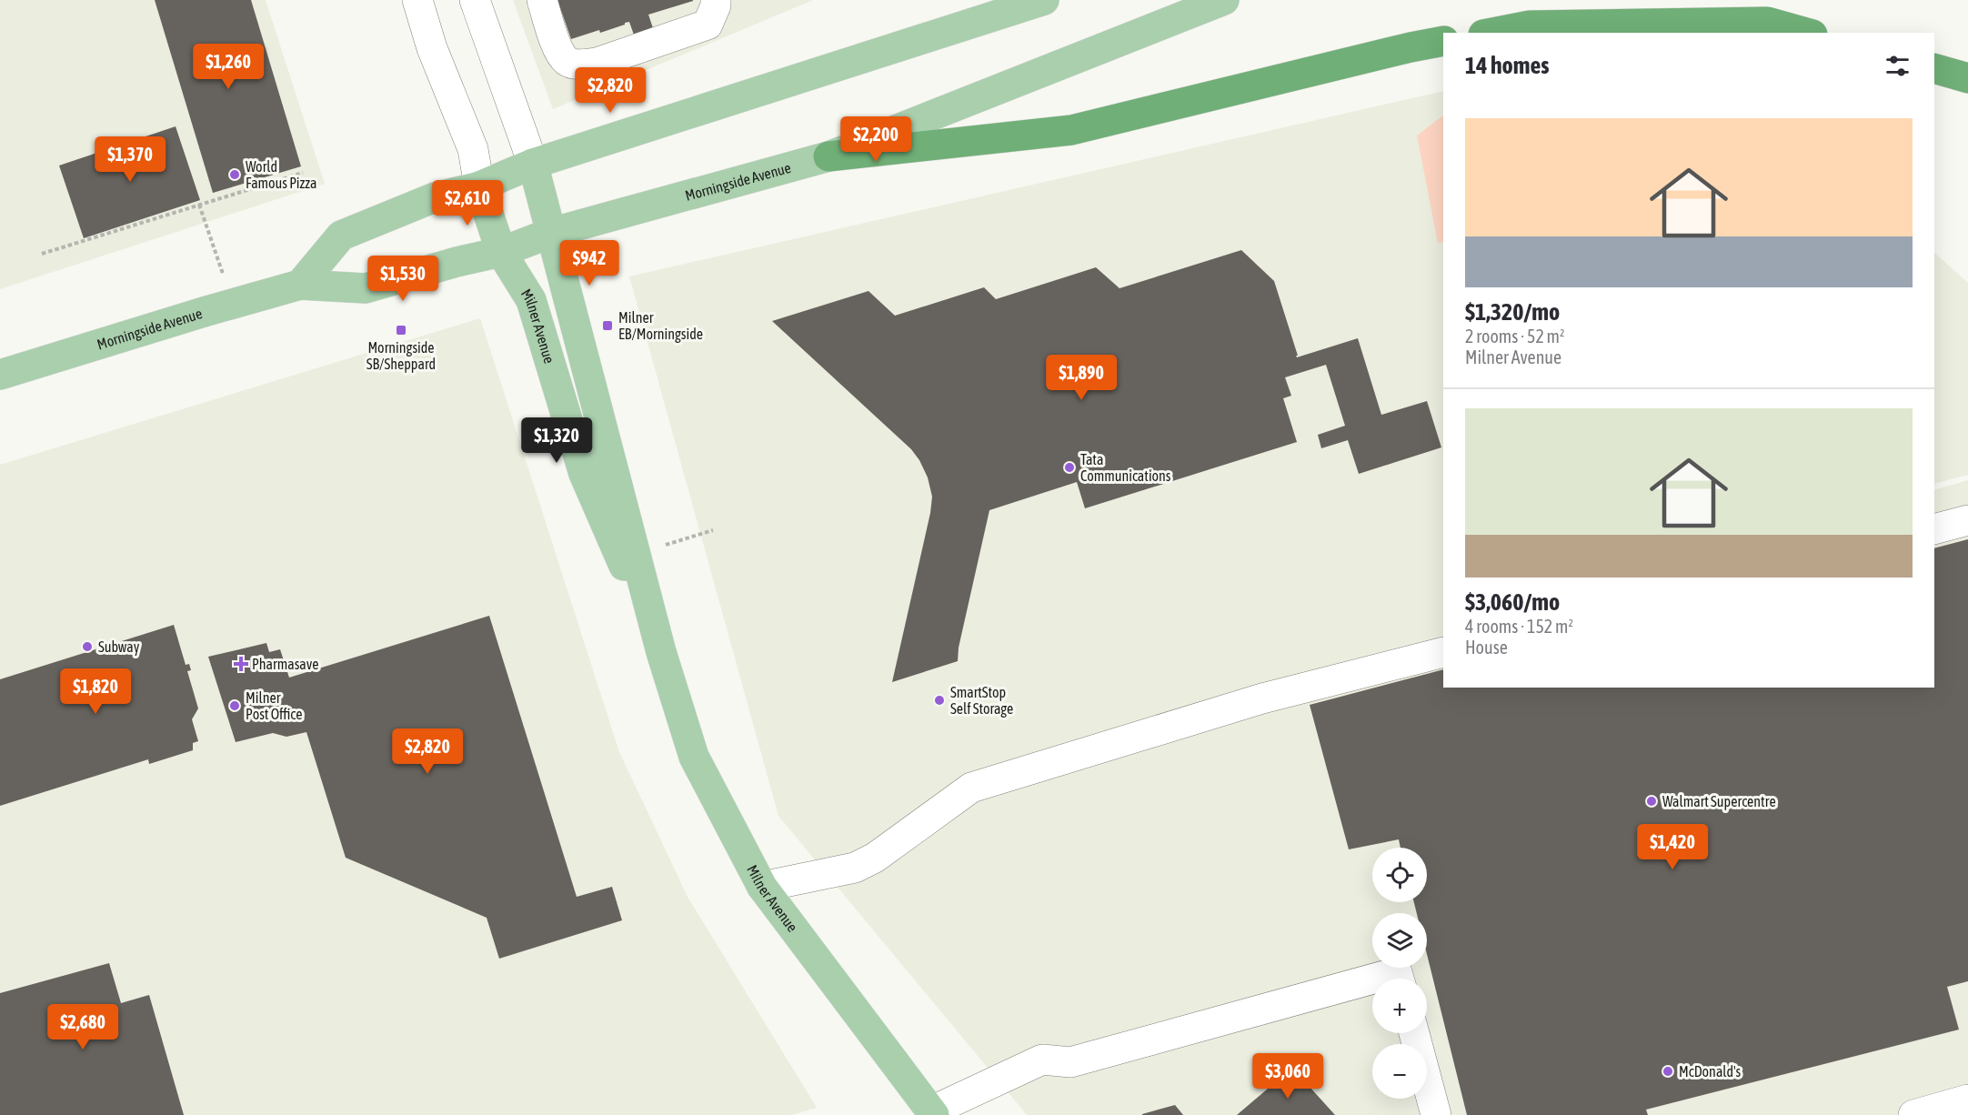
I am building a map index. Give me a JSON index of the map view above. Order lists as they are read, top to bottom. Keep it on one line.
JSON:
{"streets":{"main road":["Morningside Avenue","Milner Avenue"]},"crossings":[["Morningside Avenue","Milner Avenue"]],"places":{"other":["World Famous Pizza","Tata Communications","Subway","SmartStop Self Storage","Milner Post Office","Walmart Supercentre","McDonald's"],"transit":["Milner EB/Morningside","Morningside SB/Sheppard"],"health":["Pharmasave"]},"page":{"heading":"14 homes","price":["$1,260","$2,820","$2,200","$1,370","$2,610","$942","$1,530","$1,890","$1,320","$1,820","$2,820","$1,420","$2,680","$3,060"],"list":[{"name":"$1,320/mo","note":"2 rooms · 52 m² · Milner Avenue"},{"name":"$3,060/mo","note":"4 rooms · 152 m² · House"}],"map_buttons":["+","−"]}}
